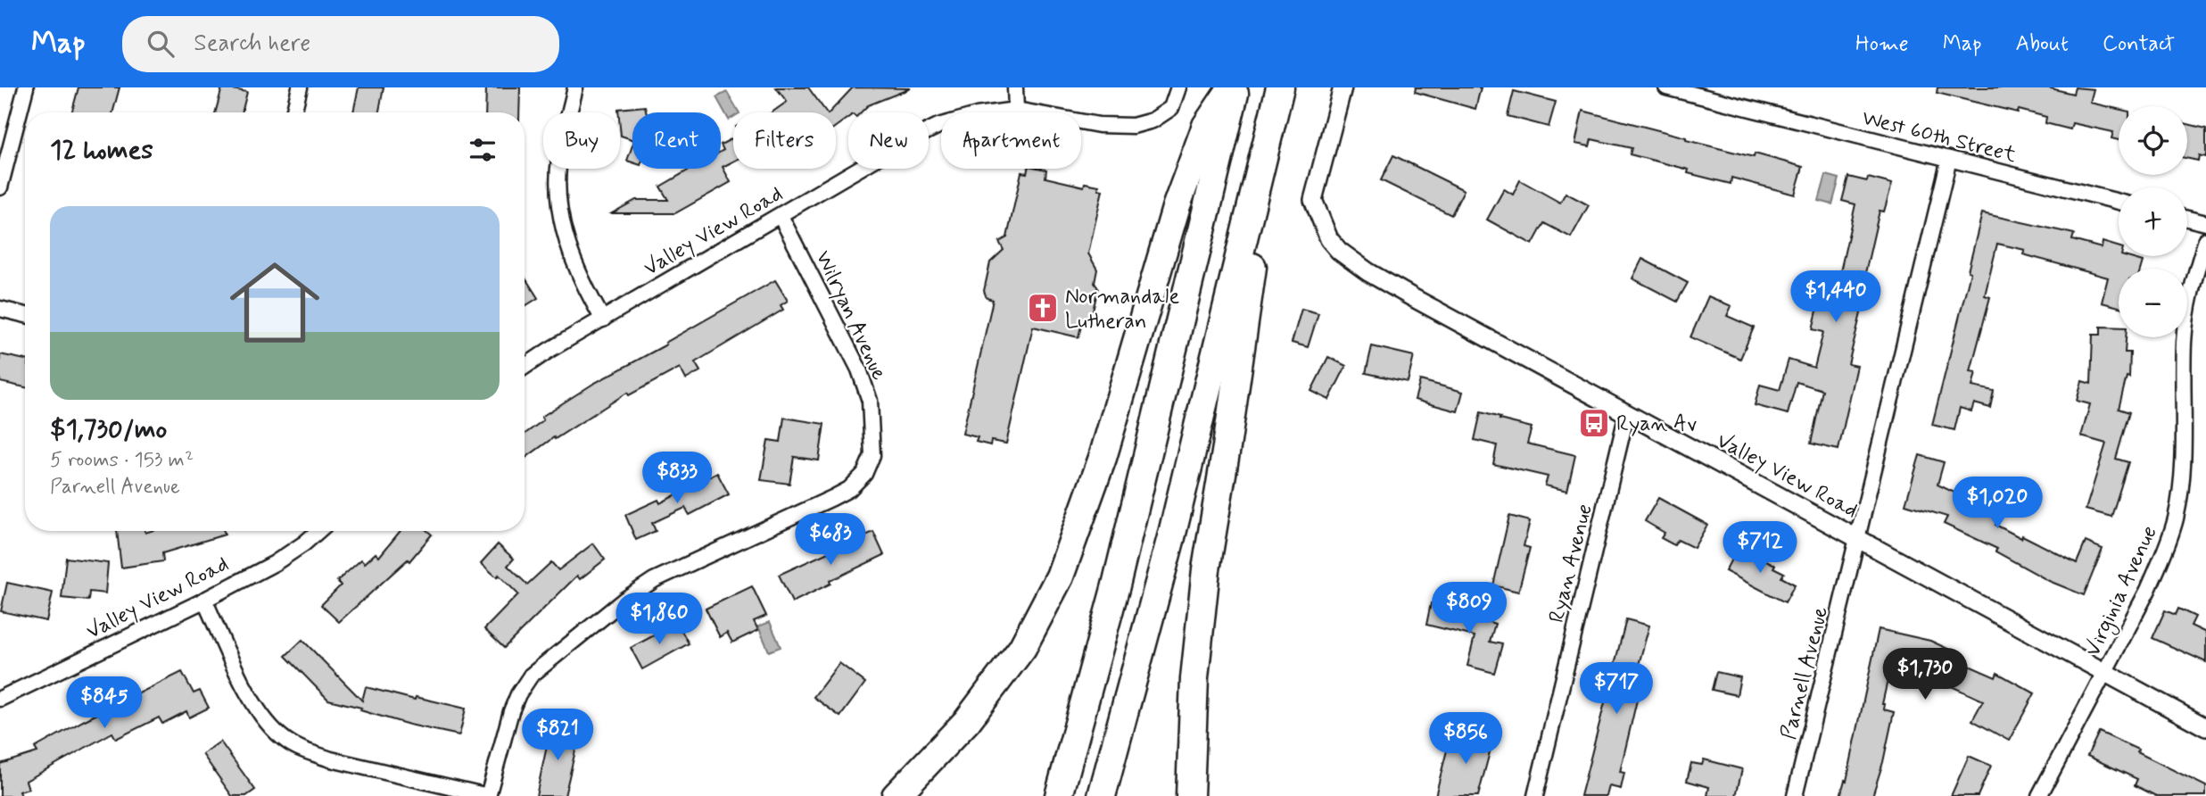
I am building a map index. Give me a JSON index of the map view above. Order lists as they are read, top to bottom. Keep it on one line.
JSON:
{"streets":{"street":["West 60th Street","Valley View Road","Wilryan Avenue","Ryan Avenue","Virginia Avenue","Parnell Avenue"]},"crossings":[["West 60th Street","Parnell Avenue"],["Valley View Road","Wilryan Avenue"],["Valley View Road","Ryan Avenue"],["Valley View Road","Virginia Avenue"],["Valley View Road","Parnell Avenue"]],"places":{"church":["Normandale Lutheran"],"bus stop":["Ryan Av"]},"page":{"header":"Map","search":"Search here","nav":["Home","Map","About","Contact"],"map_buttons":["+","−"],"chip":["Buy","Rent","Filters","New","Apartment"],"heading":"12 homes","list":[{"name":"$1,730/mo","note":"5 rooms · 153 m² · Parnell Avenue"}],"price":["$1,440","$833","$1,020","$683","$712","$809","$1,860","$1,730","$717","$845","$821","$856"]}}
